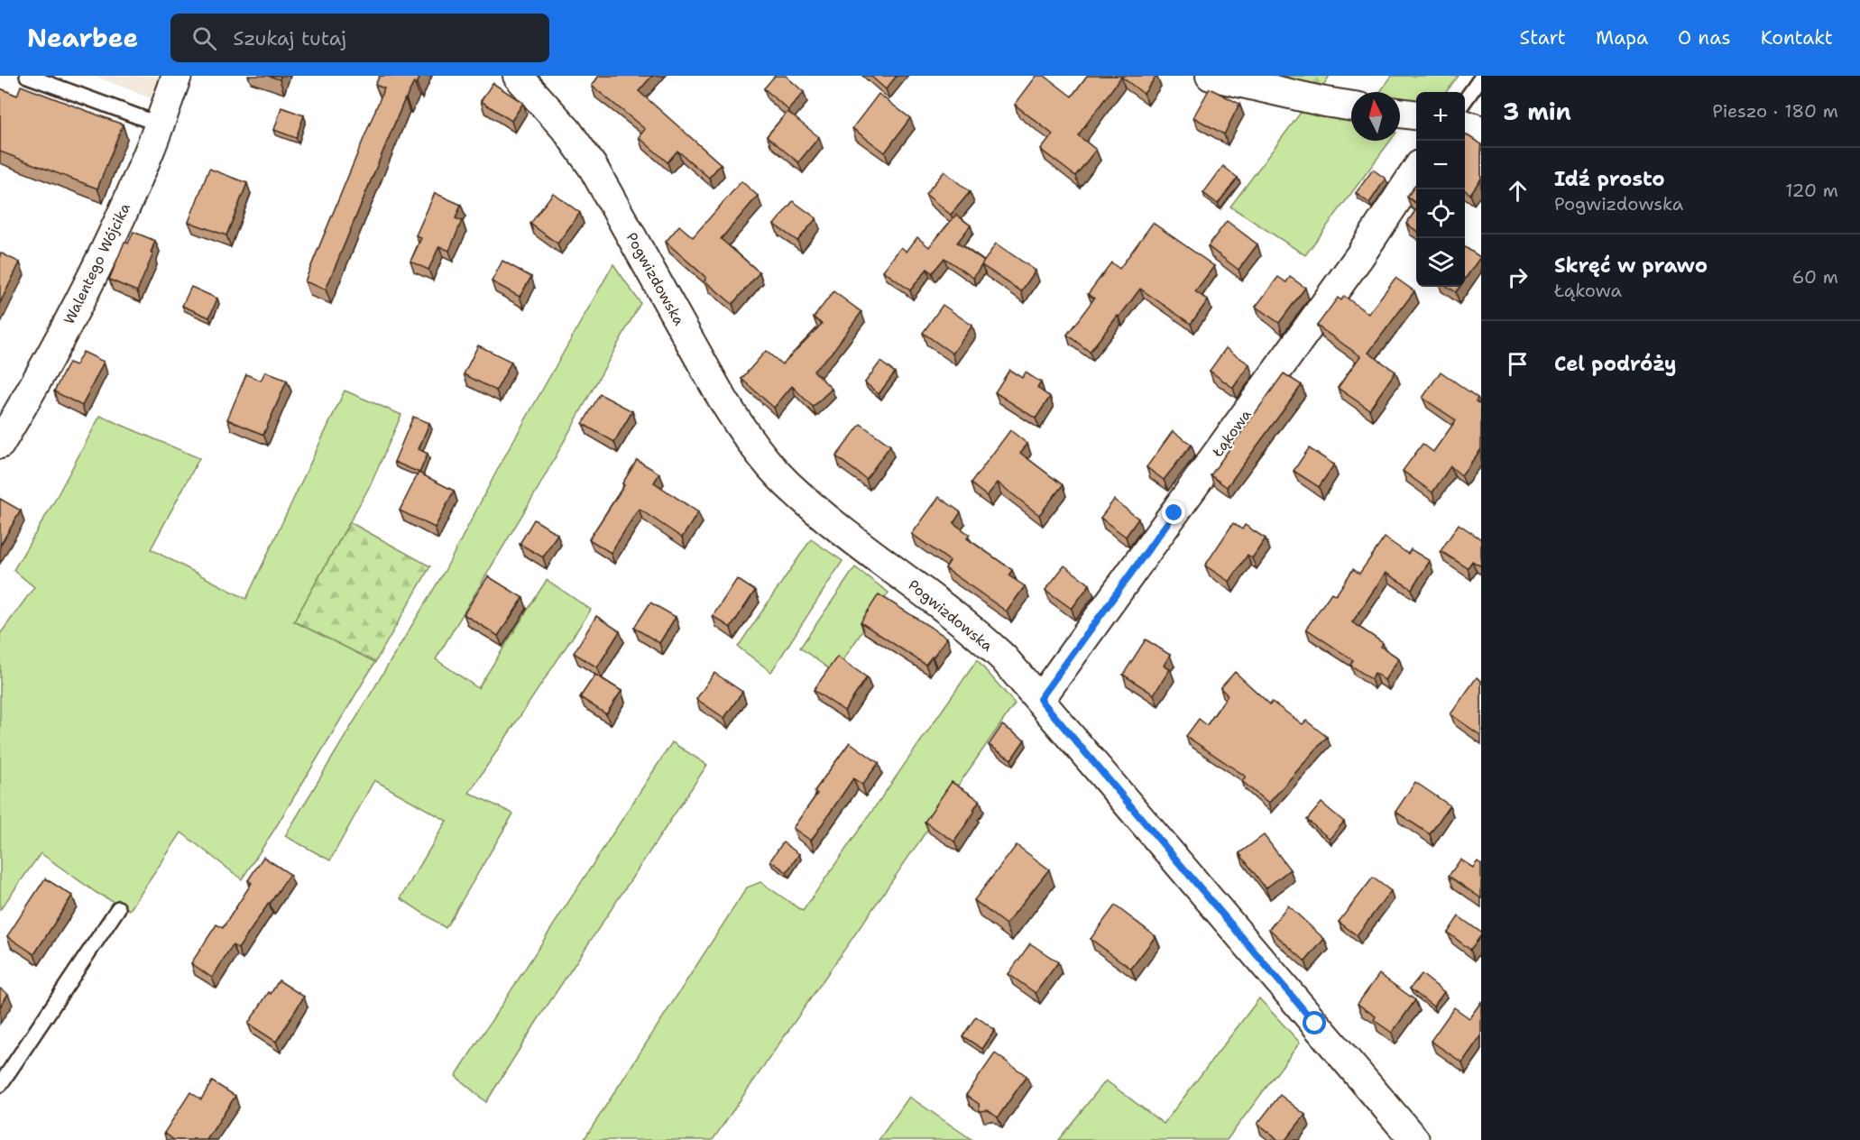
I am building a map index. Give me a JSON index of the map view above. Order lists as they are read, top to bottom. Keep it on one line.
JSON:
{"streets":{"street":["Walentego Wójcika","Pogwizdowska","Łąkowa"]},"crossings":[["Pogwizdowska","Łąkowa"]],"north":"top","page":{"header":"Nearbee","search":"Szukaj tutaj","nav":["Start","Mapa","O nas","Kontakt"],"heading":["3 min","Pieszo · 180 m"],"map_buttons":["+","−"],"list":[["Idź prosto","Pogwizdowska","120 m"],["Skręć w prawo","Łąkowa","60 m"],"Cel podróży"]}}
